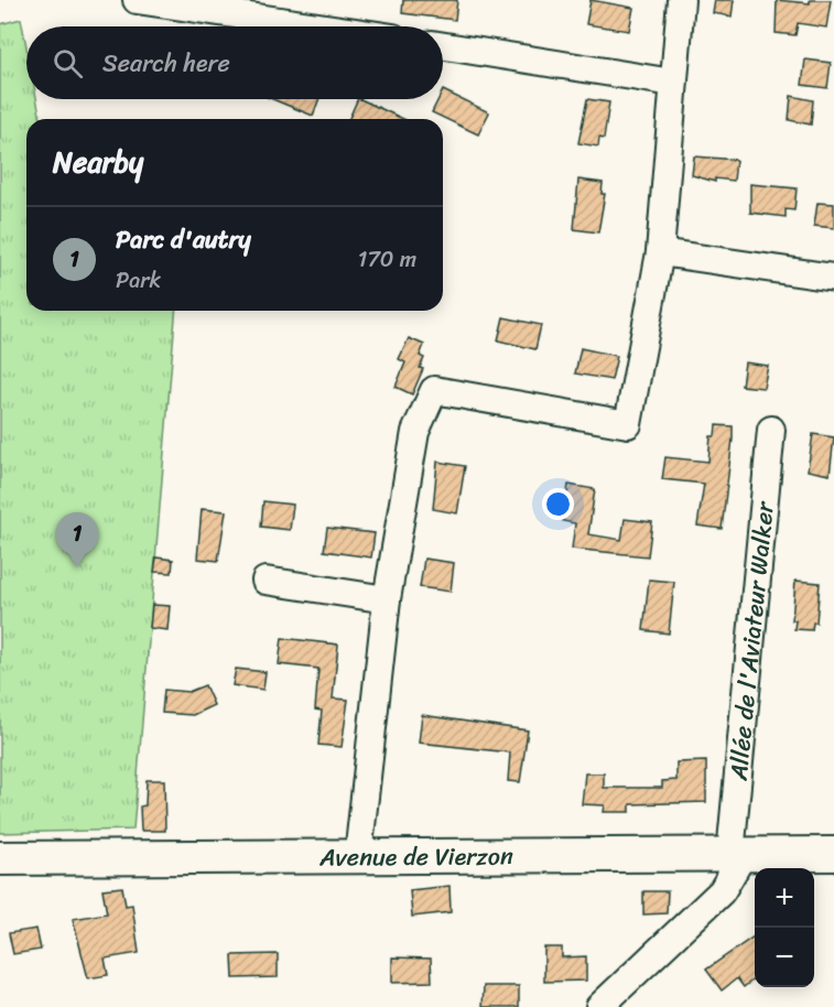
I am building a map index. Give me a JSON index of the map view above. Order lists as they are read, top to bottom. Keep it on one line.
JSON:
{"streets":{"main road":["Avenue de Vierzon"],"street":["Allée de l'Aviateur Walker"]},"crossings":[["Allée de l'Aviateur Walker","Avenue de Vierzon"]],"page":{"search":"Search here","heading":"Nearby","list":[{"mark":"1","name":"Parc d'autry","note":"Park","value":"170 m"}],"pins":"1","map_buttons":["+","−"]}}
